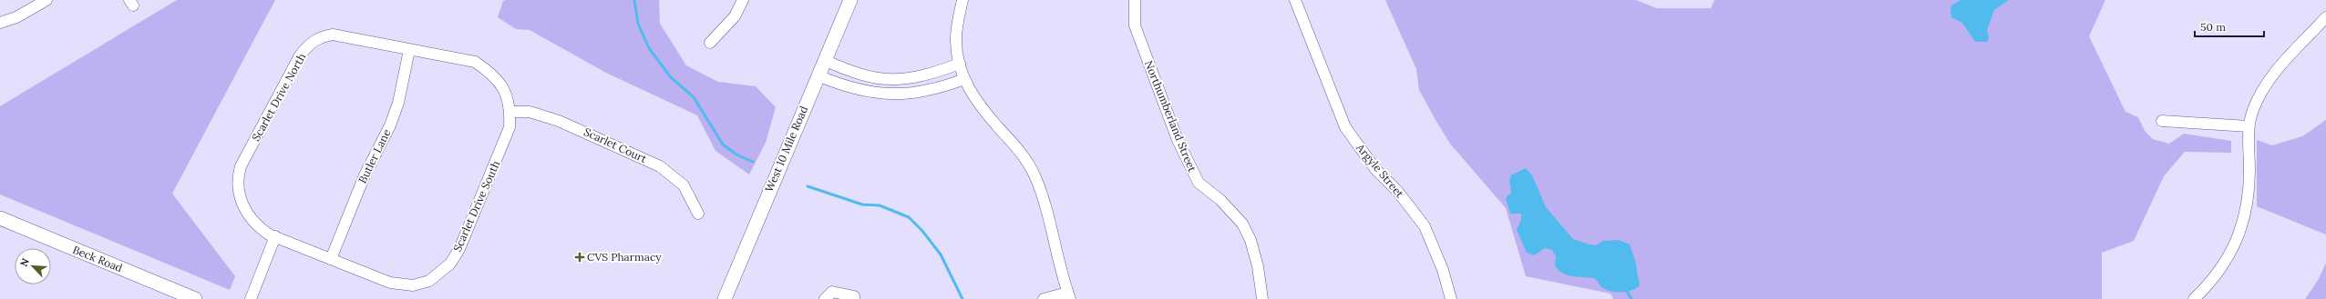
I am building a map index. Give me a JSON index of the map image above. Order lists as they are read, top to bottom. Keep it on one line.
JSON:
{"streets":{"main road":["West 10 Mile Road","Beck Road"],"street":["Scarlet Drive North","Northumberland Street","Scarlet Court","Butler Lane","Argyle Street","Scarlet Drive South"]},"crossings":[["Scarlet Drive North","Butler Lane"],["Scarlet Drive North","Scarlet Drive South"],["Scarlet Court","Scarlet Drive South"],["Butler Lane","Scarlet Drive South"]],"places":{"health":["CVS Pharmacy"]},"scale_bar":"50 m","north":"top left"}
